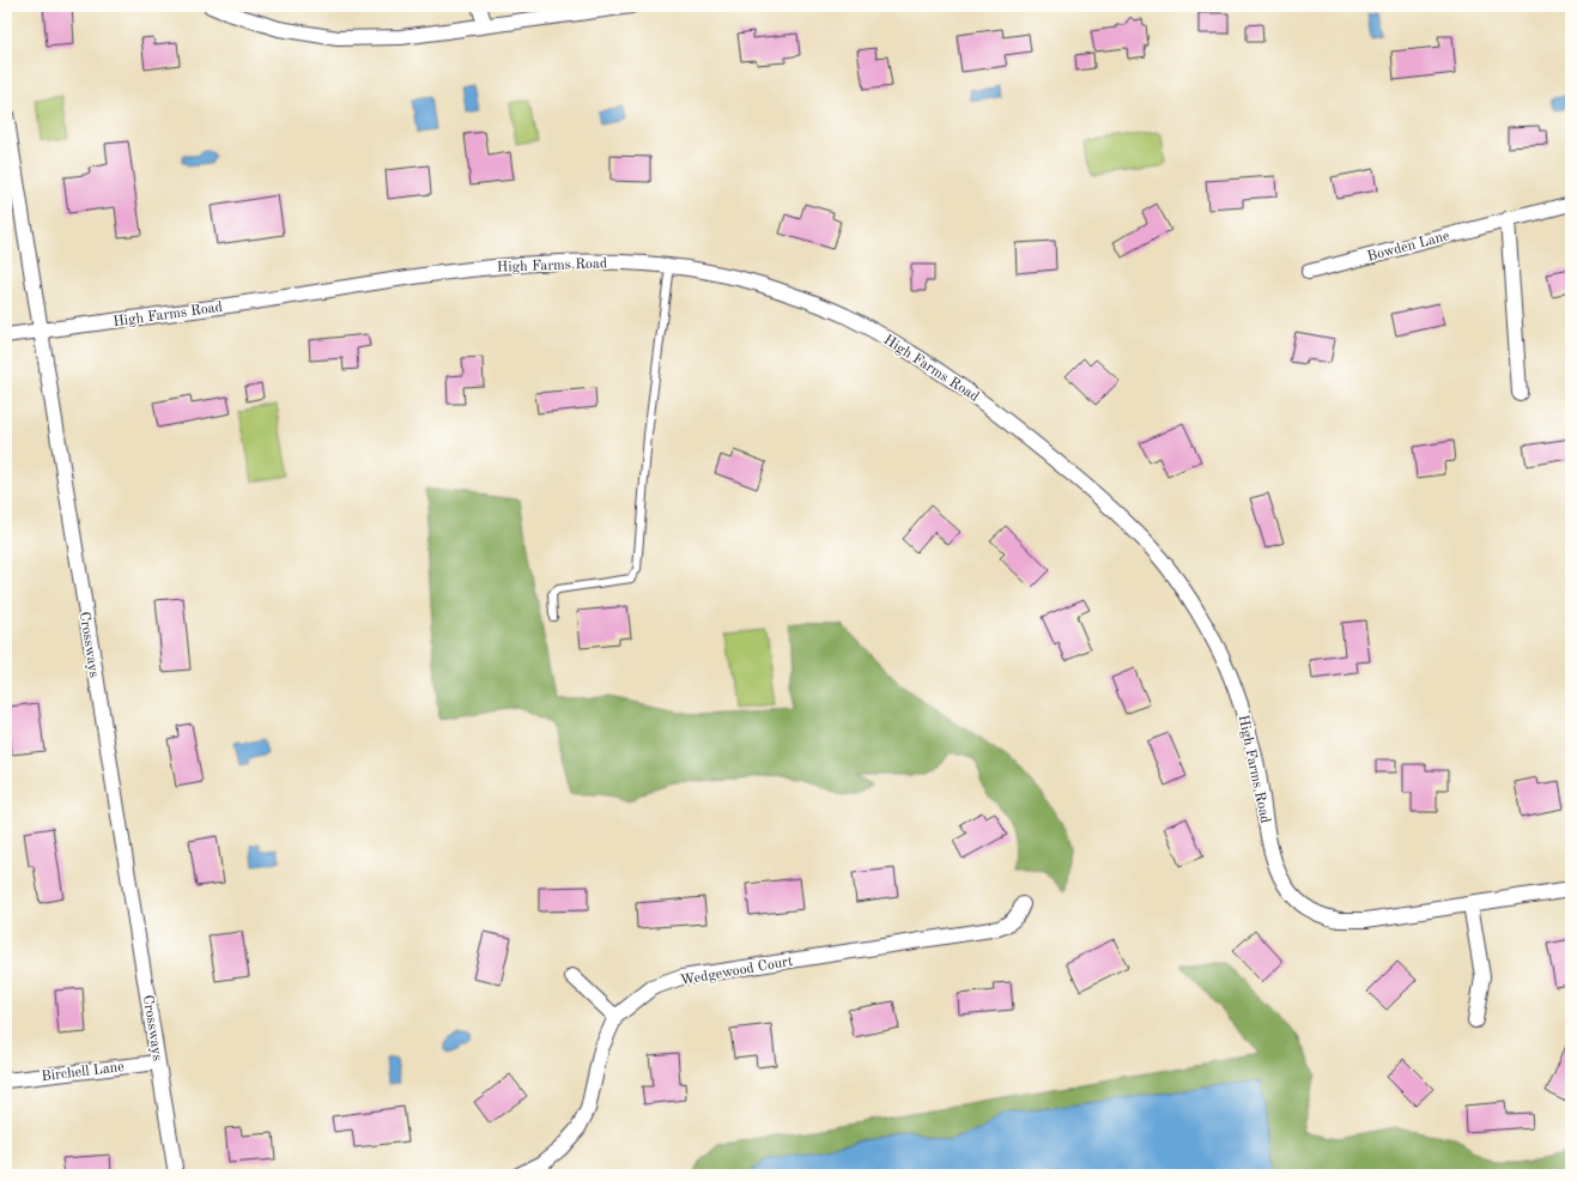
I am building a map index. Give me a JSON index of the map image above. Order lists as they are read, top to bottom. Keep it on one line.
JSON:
{"streets":{"street":["Bowden Lane","High Farms Road","Crossways","Wedgewood Court","Birchell Lane"]},"crossings":[["High Farms Road","Crossways"],["Crossways","Birchell Lane"]]}
